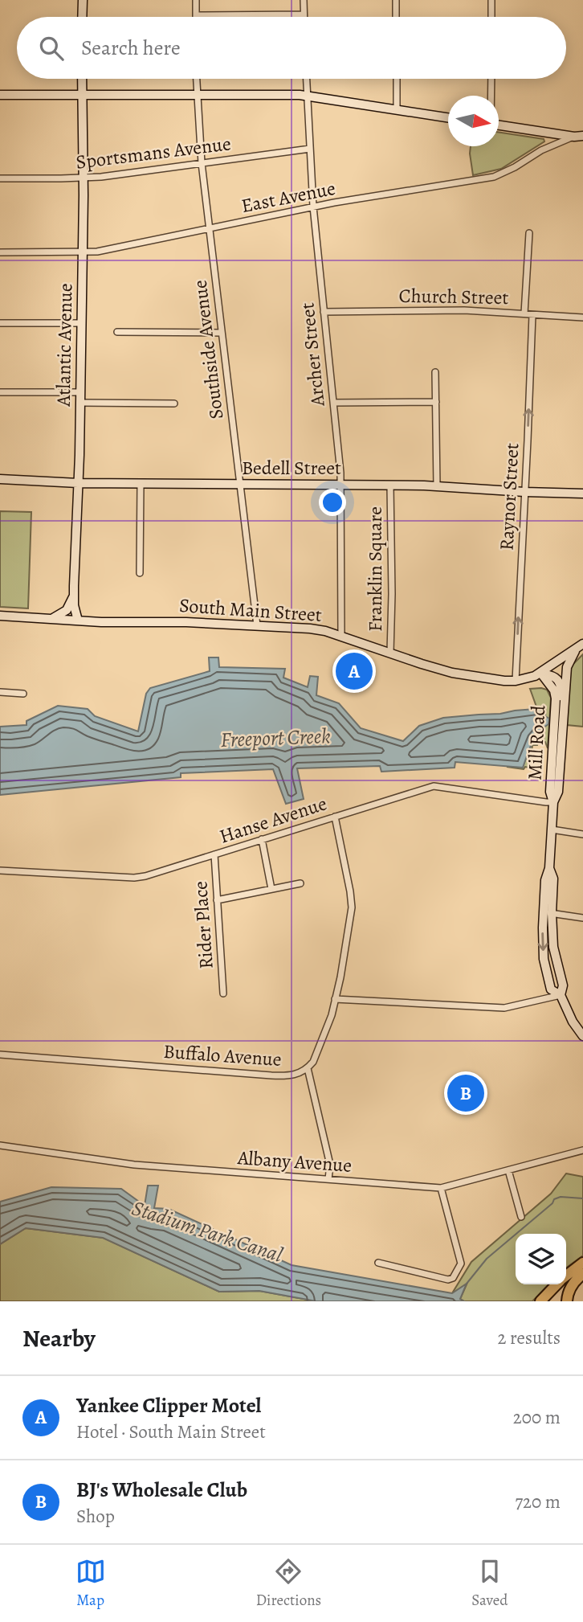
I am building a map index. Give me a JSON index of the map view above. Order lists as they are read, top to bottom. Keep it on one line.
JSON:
{"streets":{"main road":["Atlantic Avenue","Bedell Street","South Main Street","Mill Road"],"street":["Sportsmans Avenue","East Avenue","Church Street","Southside Avenue","Archer Street","Raynor Street","Franklin Square","Hanse Avenue","Rider Place","Buffalo Avenue","Albany Avenue"]},"crossings":[["Sportsmans Avenue","Atlantic Avenue"],["Sportsmans Avenue","Southside Avenue"],["Sportsmans Avenue","Archer Street"],["East Avenue","Atlantic Avenue"],["East Avenue","Southside Avenue"],["East Avenue","Archer Street"],["Church Street","Archer Street"],["Church Street","Raynor Street"],["Atlantic Avenue","Bedell Street"],["Atlantic Avenue","South Main Street"],["Southside Avenue","Bedell Street"],["Southside Avenue","South Main Street"],["Archer Street","Bedell Street"],["Archer Street","South Main Street"],["Bedell Street","Raynor Street"],["Bedell Street","Franklin Square"],["Raynor Street","South Main Street"],["Franklin Square","South Main Street"],["South Main Street","Mill Road"],["Mill Road","Hanse Avenue"],["Hanse Avenue","Rider Place"],["Hanse Avenue","Buffalo Avenue"]],"one_way":["Raynor Street"],"water":["Freeport Creek","Stadium Park Canal"],"north":"right","page":{"search":"Search here","pins":["A","B"],"heading":["Nearby","2 results"],"list":[{"mark":"A","name":"Yankee Clipper Motel","note":"Hotel · South Main Street","value":"200 m"},{"mark":"B","name":"BJ's Wholesale Club","note":"Shop","value":"720 m"}],"nav":["Map","Directions","Saved"]}}
